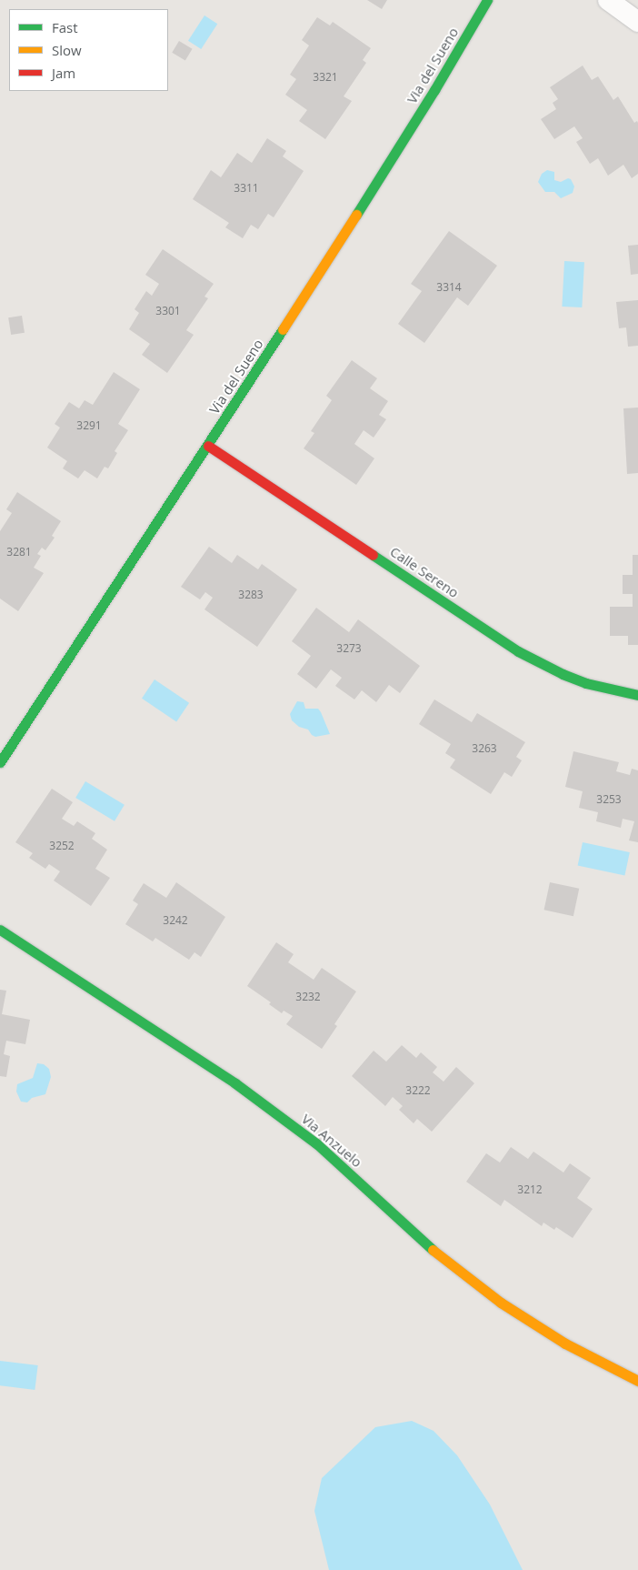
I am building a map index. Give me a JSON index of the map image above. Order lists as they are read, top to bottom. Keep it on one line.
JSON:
{"streets":{"street":["Via del Sueno","Calle Sereno","Via Anzuelo"]},"crossings":[["Via del Sueno","Calle Sereno"]],"house_numbers":["3321","3311","3314","3301","3291","3281","3283","3273","3263","3253","3252","3242","3232","3222","3212"],"legend":["Fast","Slow","Jam"]}
